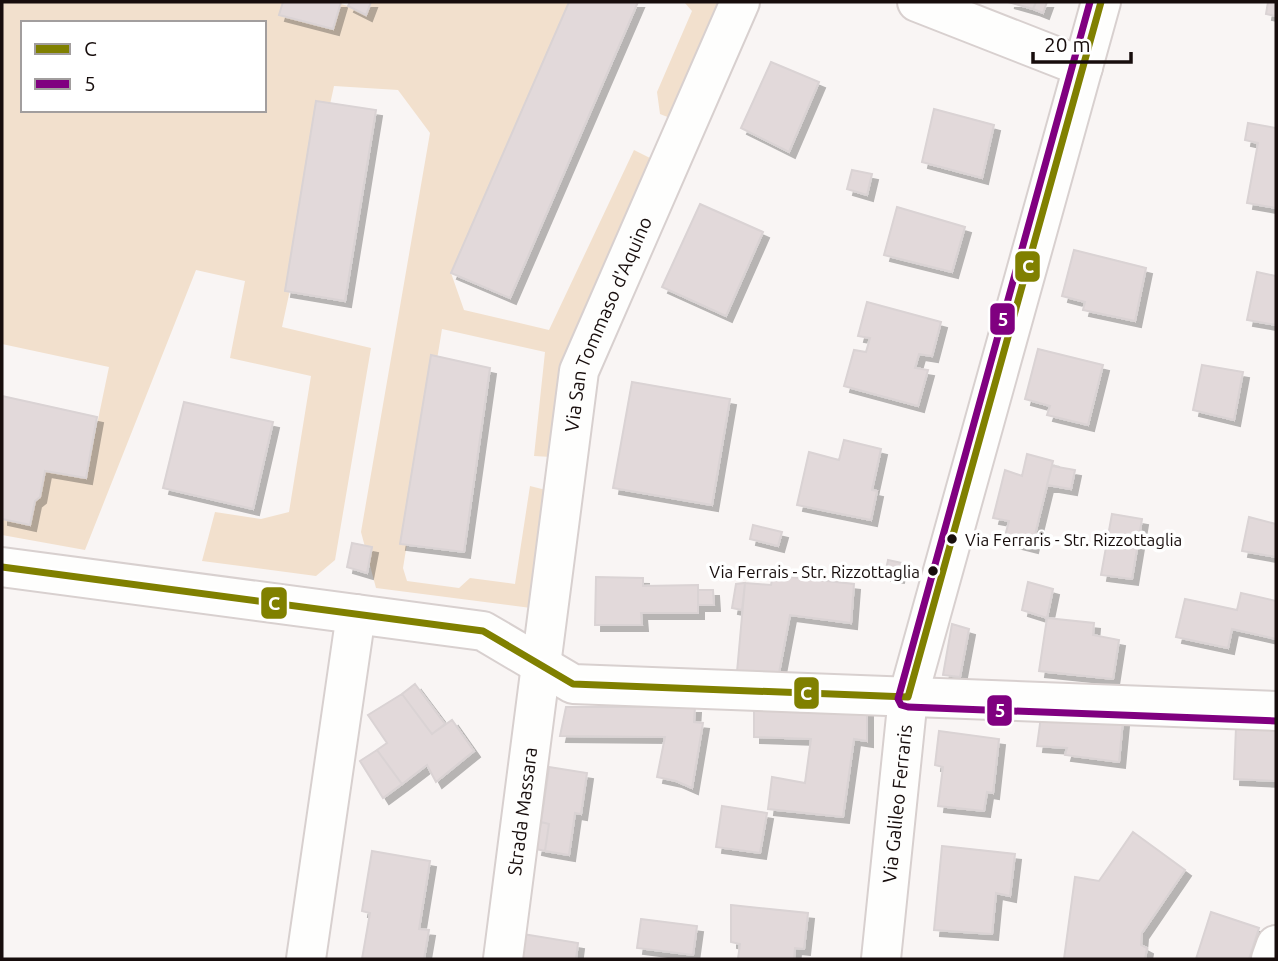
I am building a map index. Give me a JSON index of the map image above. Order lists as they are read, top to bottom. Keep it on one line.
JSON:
{"streets":{"street":["Via San Tommaso d'Aquino","Via Galileo Ferraris","Strada Massara"]},"crossings":[["Via San Tommaso d'Aquino","Strada Massara"]],"places":["Via Ferraris - Str. Rizzottaglia","Via Ferrais - Str. Rizzottaglia"],"lines":["transit line C","transit line 5"],"legend":["C","5"],"scale_bar":"20 m"}
